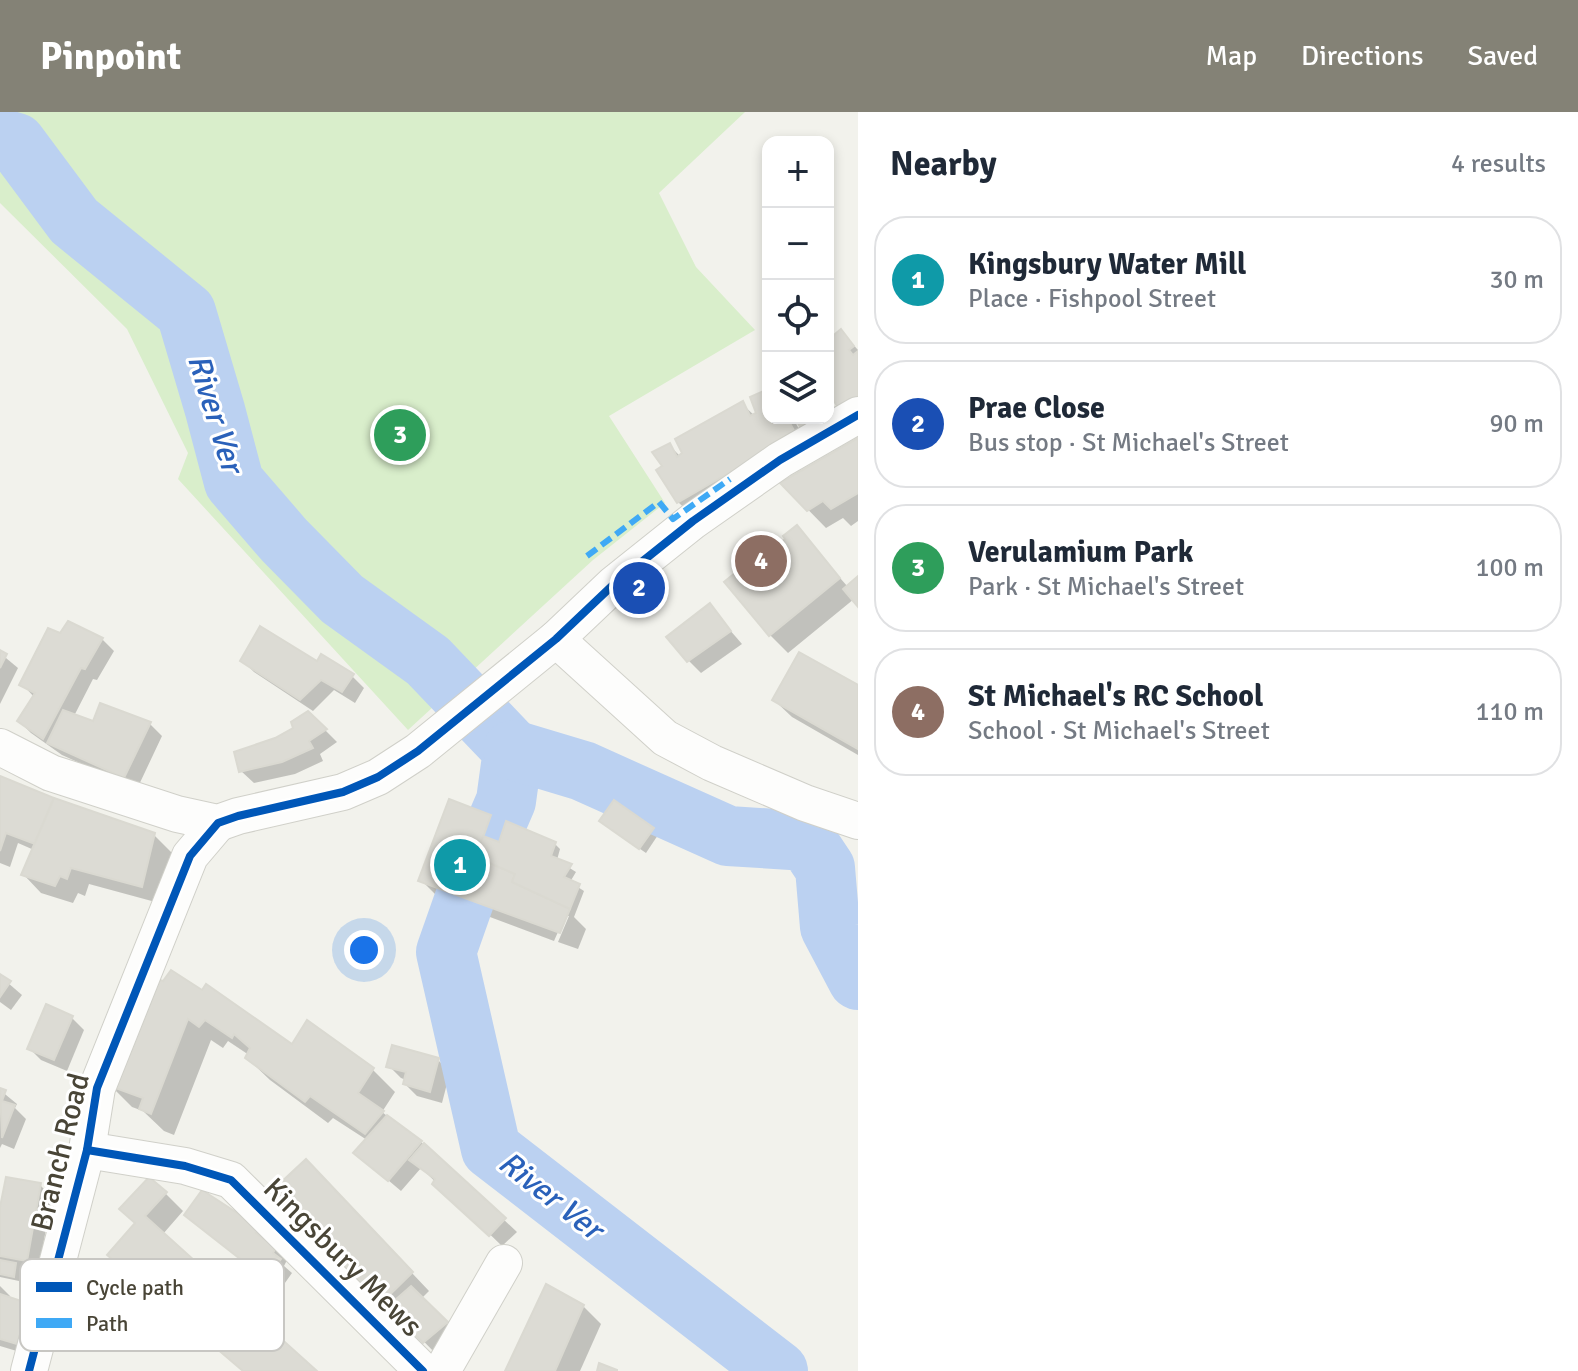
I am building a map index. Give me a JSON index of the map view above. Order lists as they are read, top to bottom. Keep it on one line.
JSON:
{"streets":{"street":["Branch Road","Kingsbury Mews"]},"crossings":[["Branch Road","Kingsbury Mews"]],"water":["River Ver"],"legend":["Cycle path","Path"],"page":{"header":"Pinpoint","nav":["Map","Directions","Saved"],"heading":["Nearby","4 results"],"map_buttons":["+","−"],"list":[{"mark":"1","name":"Kingsbury Water Mill","note":"Place · Fishpool Street","value":"30 m"},{"mark":"2","name":"Prae Close","note":"Bus stop · St Michael's Street","value":"90 m"},{"mark":"3","name":"Verulamium Park","note":"Park · St Michael's Street","value":"100 m"},{"mark":"4","name":"St Michael's RC School","note":"School · St Michael's Street","value":"110 m"}],"pins":["3","4","2","1"]}}
